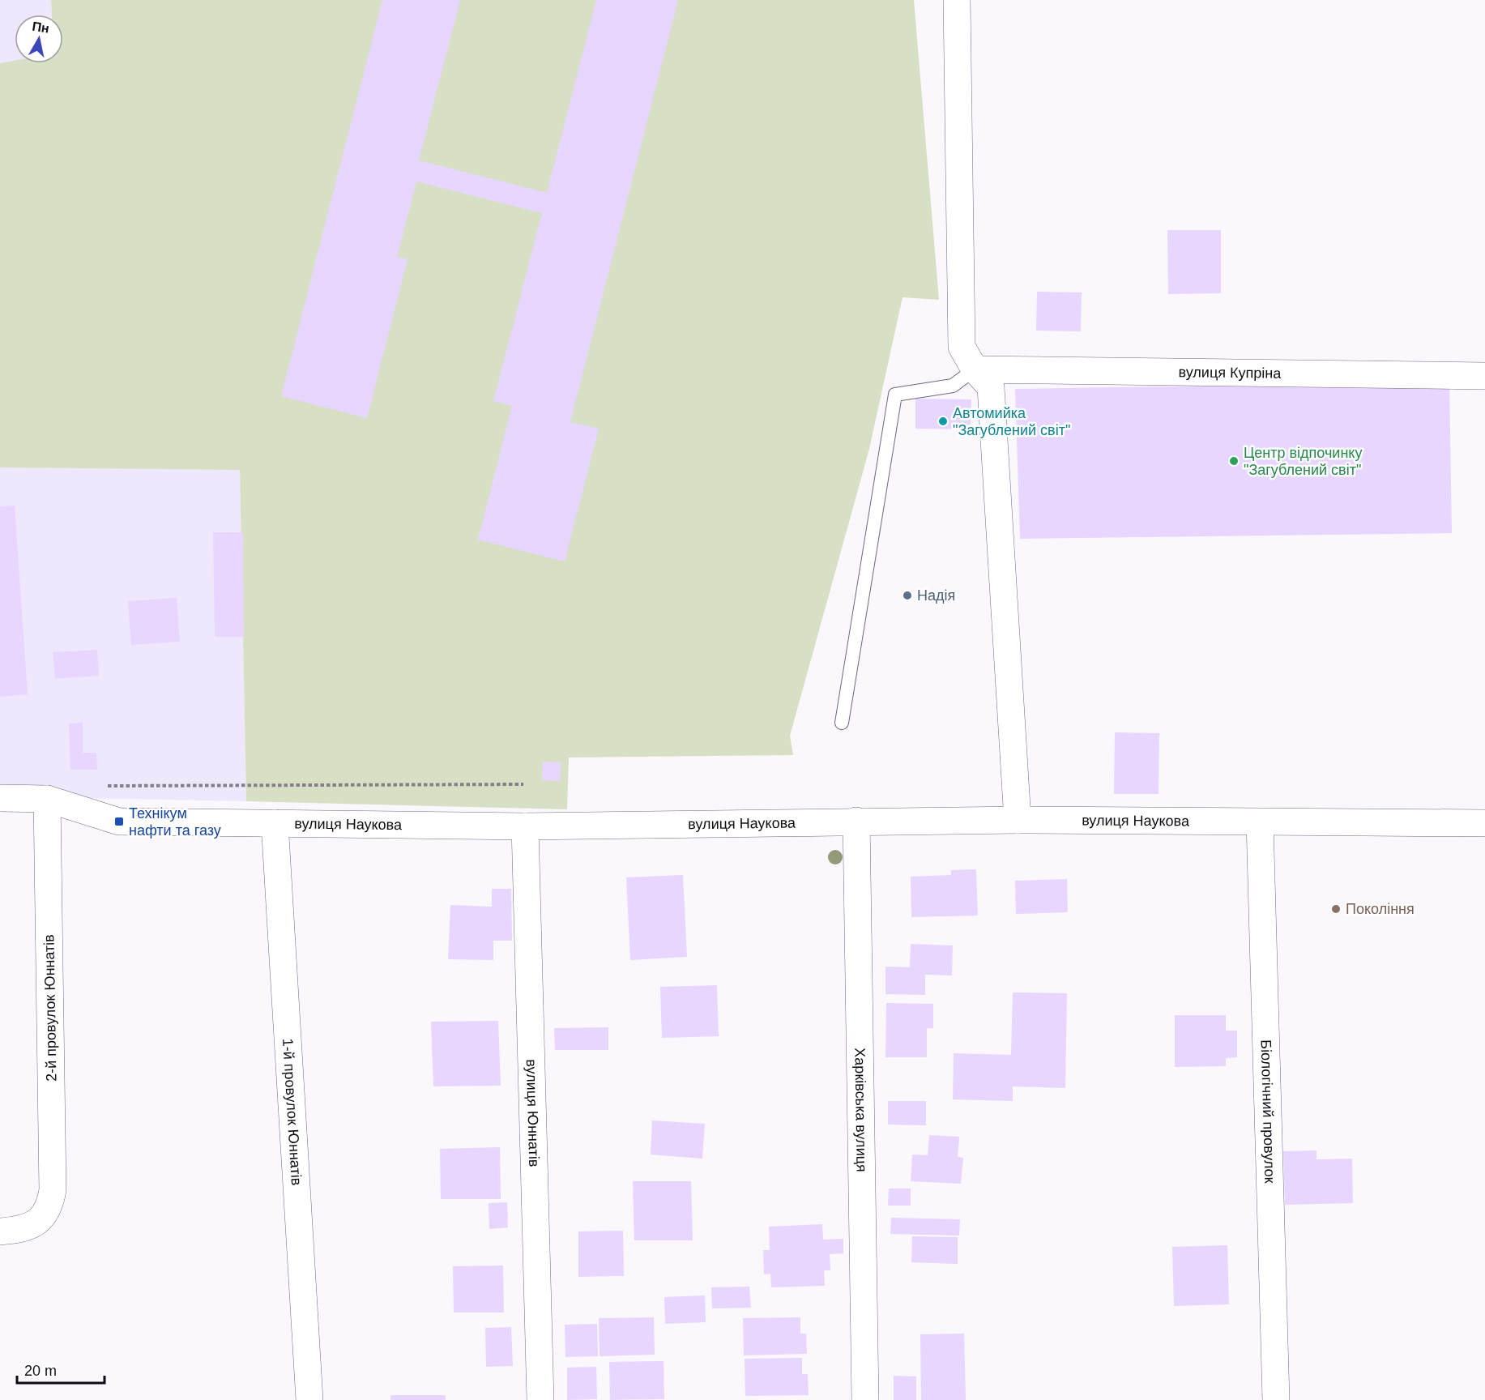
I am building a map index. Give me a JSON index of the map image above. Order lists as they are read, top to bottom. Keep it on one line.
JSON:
{"streets":{"street":["вулиця Купріна","вулиця Наукова","2-й провулок Юннатів","Харківська вулиця","Біологічний провулок","1-й провулок Юннатів","вулиця Юннатів"]},"crossings":[["вулиця Наукова","2-й провулок Юннатів"],["вулиця Наукова","Харківська вулиця"],["вулиця Наукова","Біологічний провулок"],["вулиця Наукова","1-й провулок Юннатів"],["вулиця Наукова","вулиця Юннатів"]],"places":{"other":["Автомийка \"Загублений світ\"","Центр відпочинку \"Загублений світ\"","Надія","Покоління"],"transit":["Технікум нафти та газу"]},"scale_bar":"20 m","north":"top"}
